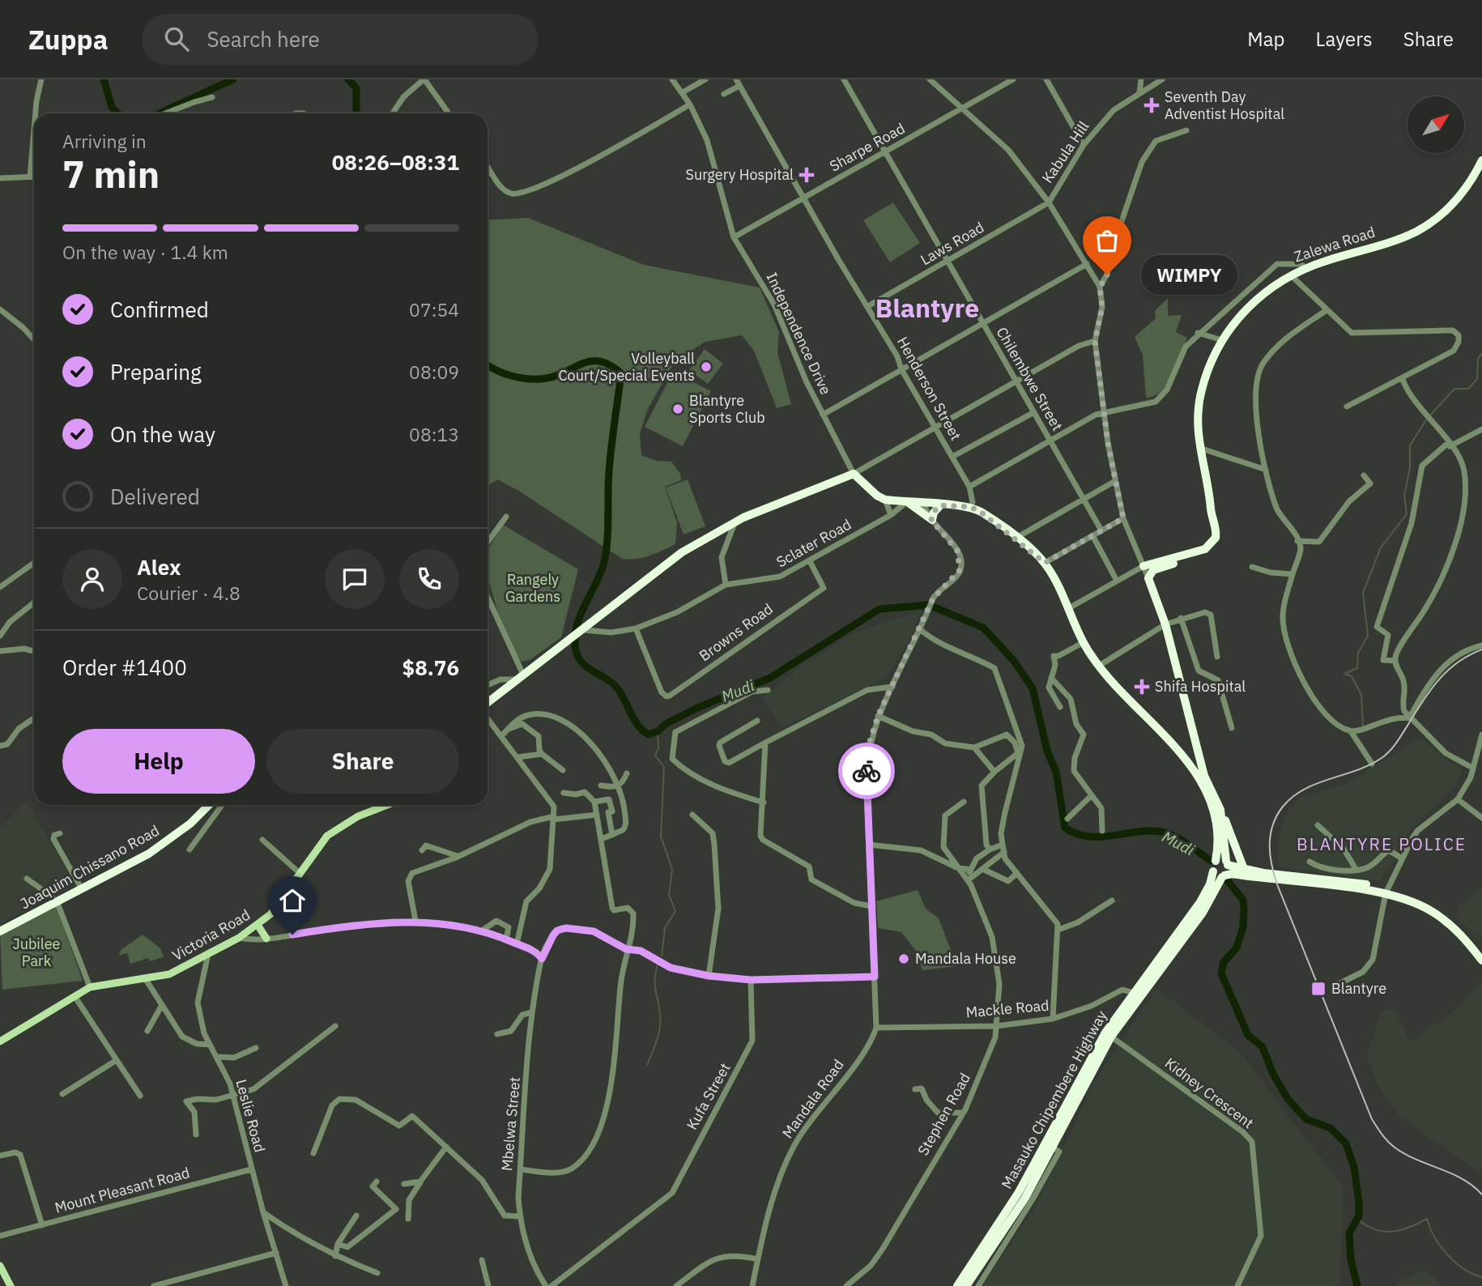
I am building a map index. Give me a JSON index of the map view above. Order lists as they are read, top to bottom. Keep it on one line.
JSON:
{"streets":{"highway":["Zalewa Road","Joaquim Chissano Road","Masauko Chipembere Highway"],"main road":["Victoria Road"],"street":["Sharpe Road","Kabula Hill","Laws Road","Independence Drive","Chilembwe Street","Henderson Street","Sclater Road","Browns Road","Mackle Road","Kidney Crescent","Kufa Street","Mandala Road","Stephen Road","Leslie Road","Mbelwa Street","Mount Pleasant Road"]},"crossings":[["Sharpe Road","Independence Drive"],["Sharpe Road","Chilembwe Street"],["Sharpe Road","Henderson Street"],["Kabula Hill","Laws Road"],["Laws Road","Chilembwe Street"],["Laws Road","Henderson Street"],["Sclater Road","Browns Road"],["Victoria Road","Leslie Road"],["Mackle Road","Mandala Road"],["Mackle Road","Masauko Chipembere Highway"],["Mackle Road","Stephen Road"],["Kidney Crescent","Masauko Chipembere Highway"],["Leslie Road","Mount Pleasant Road"]],"districts":["Blantyre","BLANTYRE POLICE"],"water":["Mudi"],"parks":["Rangely Gardens","Jubilee Park"],"places":{"health":["Seventh Day Adventist Hospital","Surgery Hospital","Shifa Hospital"],"other":["WIMPY","Volleyball Court/Special Events","Blantyre Sports Club","Mandala House"],"transit":["Blantyre"]},"north":"top right","page":{"header":"Zuppa","search":"Search here","nav":["Map","Layers","Share"],"heading":["7 min","Arriving in","08:26–08:31"],"panel":["Alex","Courier · 4.8","Order #1400","$8.76"],"bar":"On the way · 1.4 km","bubble":"WIMPY","list":[["Confirmed","07:54"],["Preparing","08:09"],["On the way","08:13"],"Delivered"],"buttons":["Help","Share"]}}
